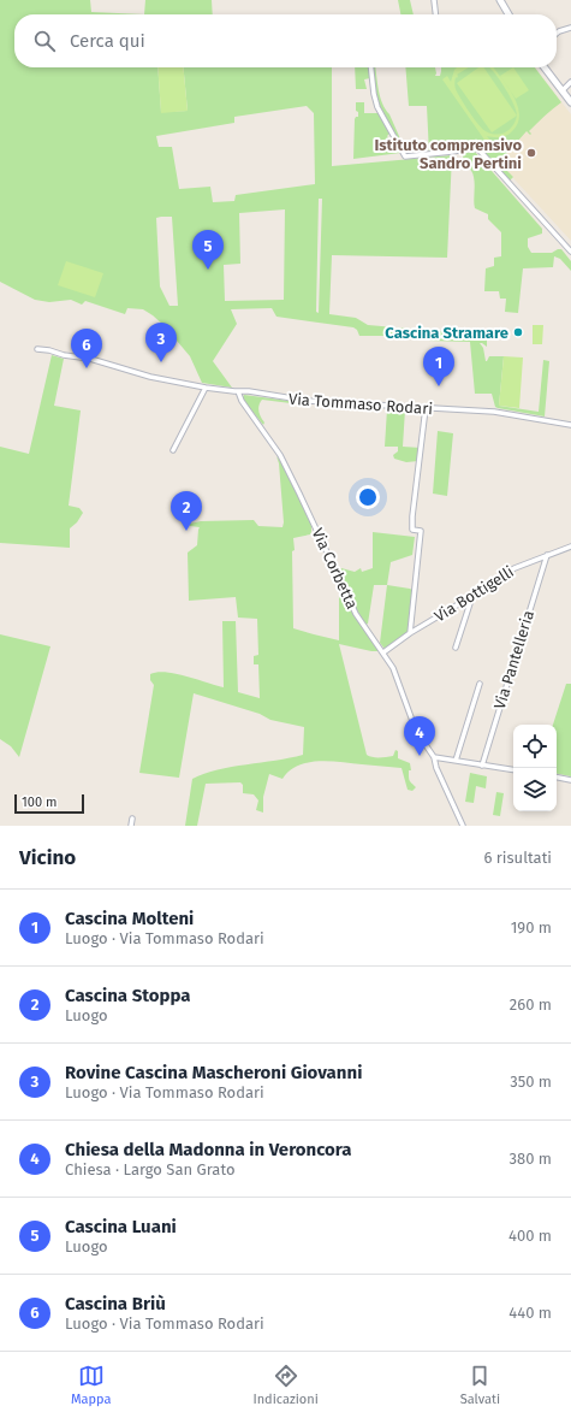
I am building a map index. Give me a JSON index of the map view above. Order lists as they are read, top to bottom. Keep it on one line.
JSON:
{"streets":{"street":["Via Tommaso Rodari","Via Corbetta","Via Bottigelli","Via Pantelleria"]},"crossings":[["Via Tommaso Rodari","Via Corbetta"],["Via Corbetta","Via Bottigelli"],["Via Bottigelli","Via Pantelleria"]],"places":["Istituto comprensivo Sandro Pertini","Cascina Stramare"],"scale_bar":"100 m","page":{"search":"Cerca qui","pins":["5","3","6","1","2","4"],"scale":"100 m","heading":["Vicino","6 risultati"],"list":[{"mark":"1","name":"Cascina Molteni","note":"Luogo · Via Tommaso Rodari","value":"190 m"},{"mark":"2","name":"Cascina Stoppa","note":"Luogo","value":"260 m"},{"mark":"3","name":"Rovine Cascina Mascheroni Giovanni","note":"Luogo · Via Tommaso Rodari","value":"350 m"},{"mark":"4","name":"Chiesa della Madonna in Veroncora","note":"Chiesa · Largo San Grato","value":"380 m"},{"mark":"5","name":"Cascina Luani","note":"Luogo","value":"400 m"},{"mark":"6","name":"Cascina Briù","note":"Luogo · Via Tommaso Rodari","value":"440 m"}],"nav":["Mappa","Indicazioni","Salvati"]}}
